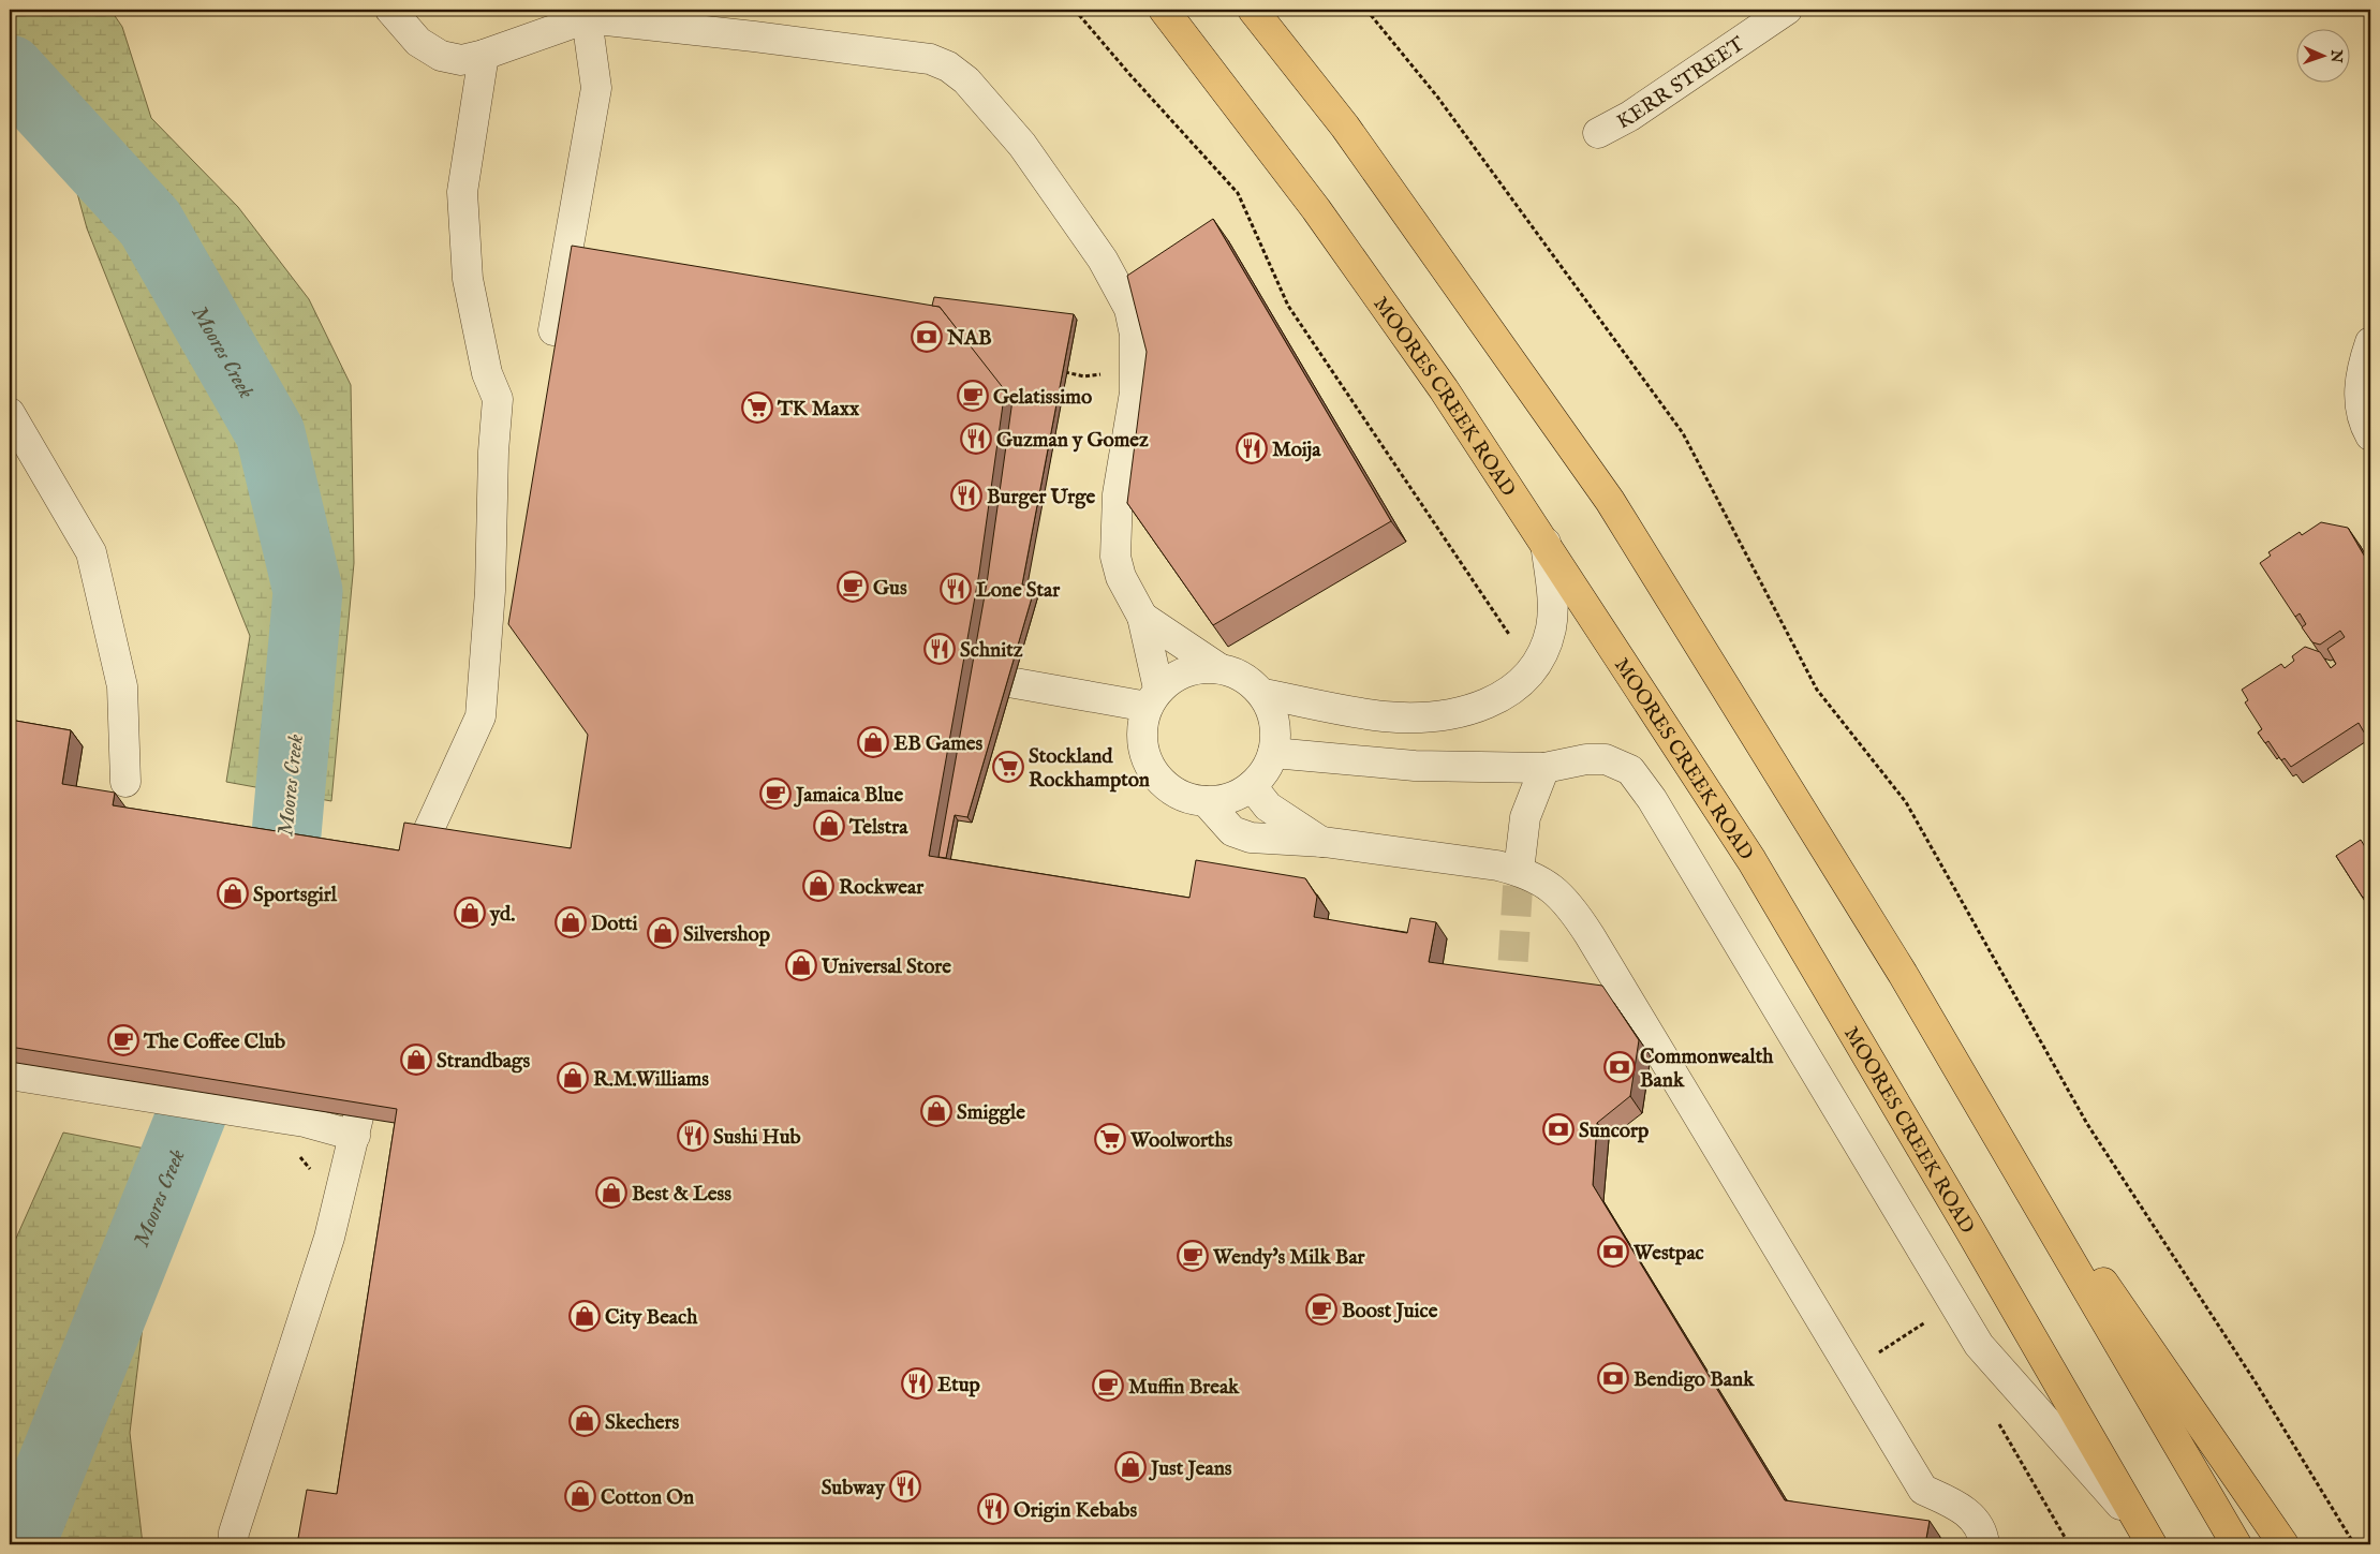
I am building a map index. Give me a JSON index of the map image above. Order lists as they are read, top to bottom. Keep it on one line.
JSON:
{"streets":{"highway":["MOORES CREEK ROAD"],"street":["KERR STREET"]},"water":["Moores Creek"],"places":{"bank":["NAB","Commonwealth Bank","Suncorp","Westpac","Bendigo Bank"],"cafe":["Gelatissimo","Gus","Jamaica Blue","The Coffee Club","Wendy's Milk Bar","Boost Juice","Muffin Break"],"supermarket":["TK Maxx","Stockland Rockhampton","Woolworths"],"restaurant":["Guzman y Gomez","Moija","Burger Urge","Lone Star","Schnitz","Sushi Hub","Etup","Subway","Origin Kebabs"],"shop":["EB Games","Telstra","Rockwear","Sportsgirl","yd.","Dotti","Silvershop","Universal Store","Strandbags","R.M.Williams","Smiggle","Best & Less","City Beach","Skechers","Just Jeans","Cotton On"]},"north":"right"}
